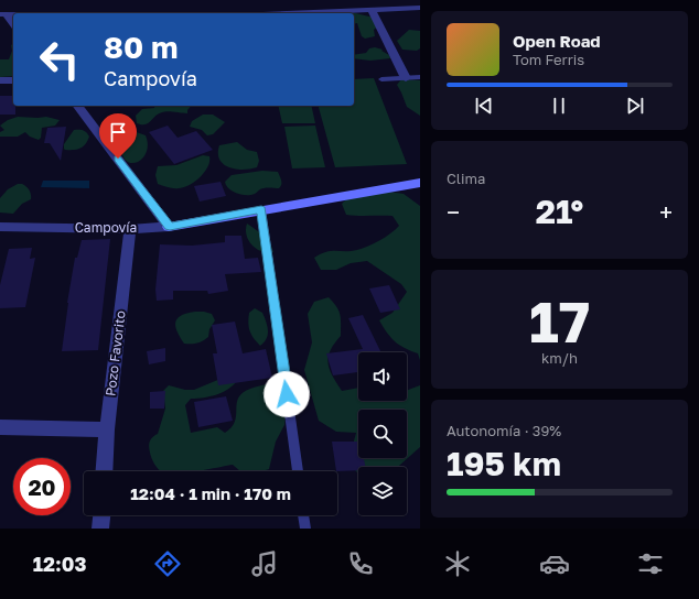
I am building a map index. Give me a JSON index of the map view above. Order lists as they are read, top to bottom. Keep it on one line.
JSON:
{"streets":{"street":["Campovía","Pozo Favorito"]},"crossings":[["Campovía","Pozo Favorito"]],"page":{"turn":["80 m","Campovía"],"song":["Open Road","Tom Ferris"],"tile":["Clima",["17","km/h"],["Autonomía · 39%","195 km"]],"heat":["−","21°","+"],"limit":"20","trip":"12:04 · 1 min · 170 m","tabs":"12:03"}}
